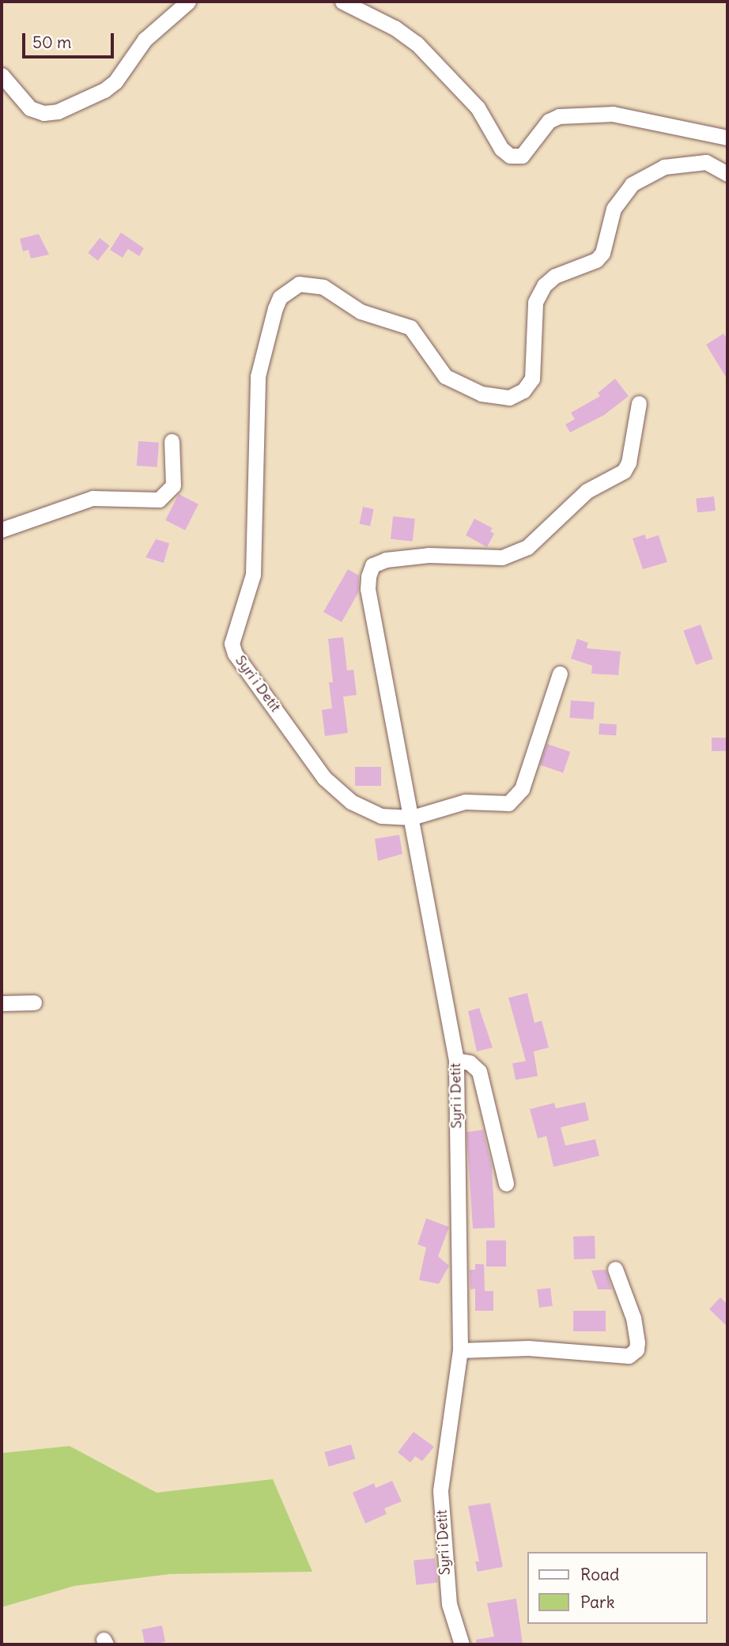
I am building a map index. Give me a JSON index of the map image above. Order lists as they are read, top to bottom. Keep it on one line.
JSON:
{"streets":{"street":["Syri i Detit"]},"legend":["Road","Park"],"scale_bar":"50 m"}
